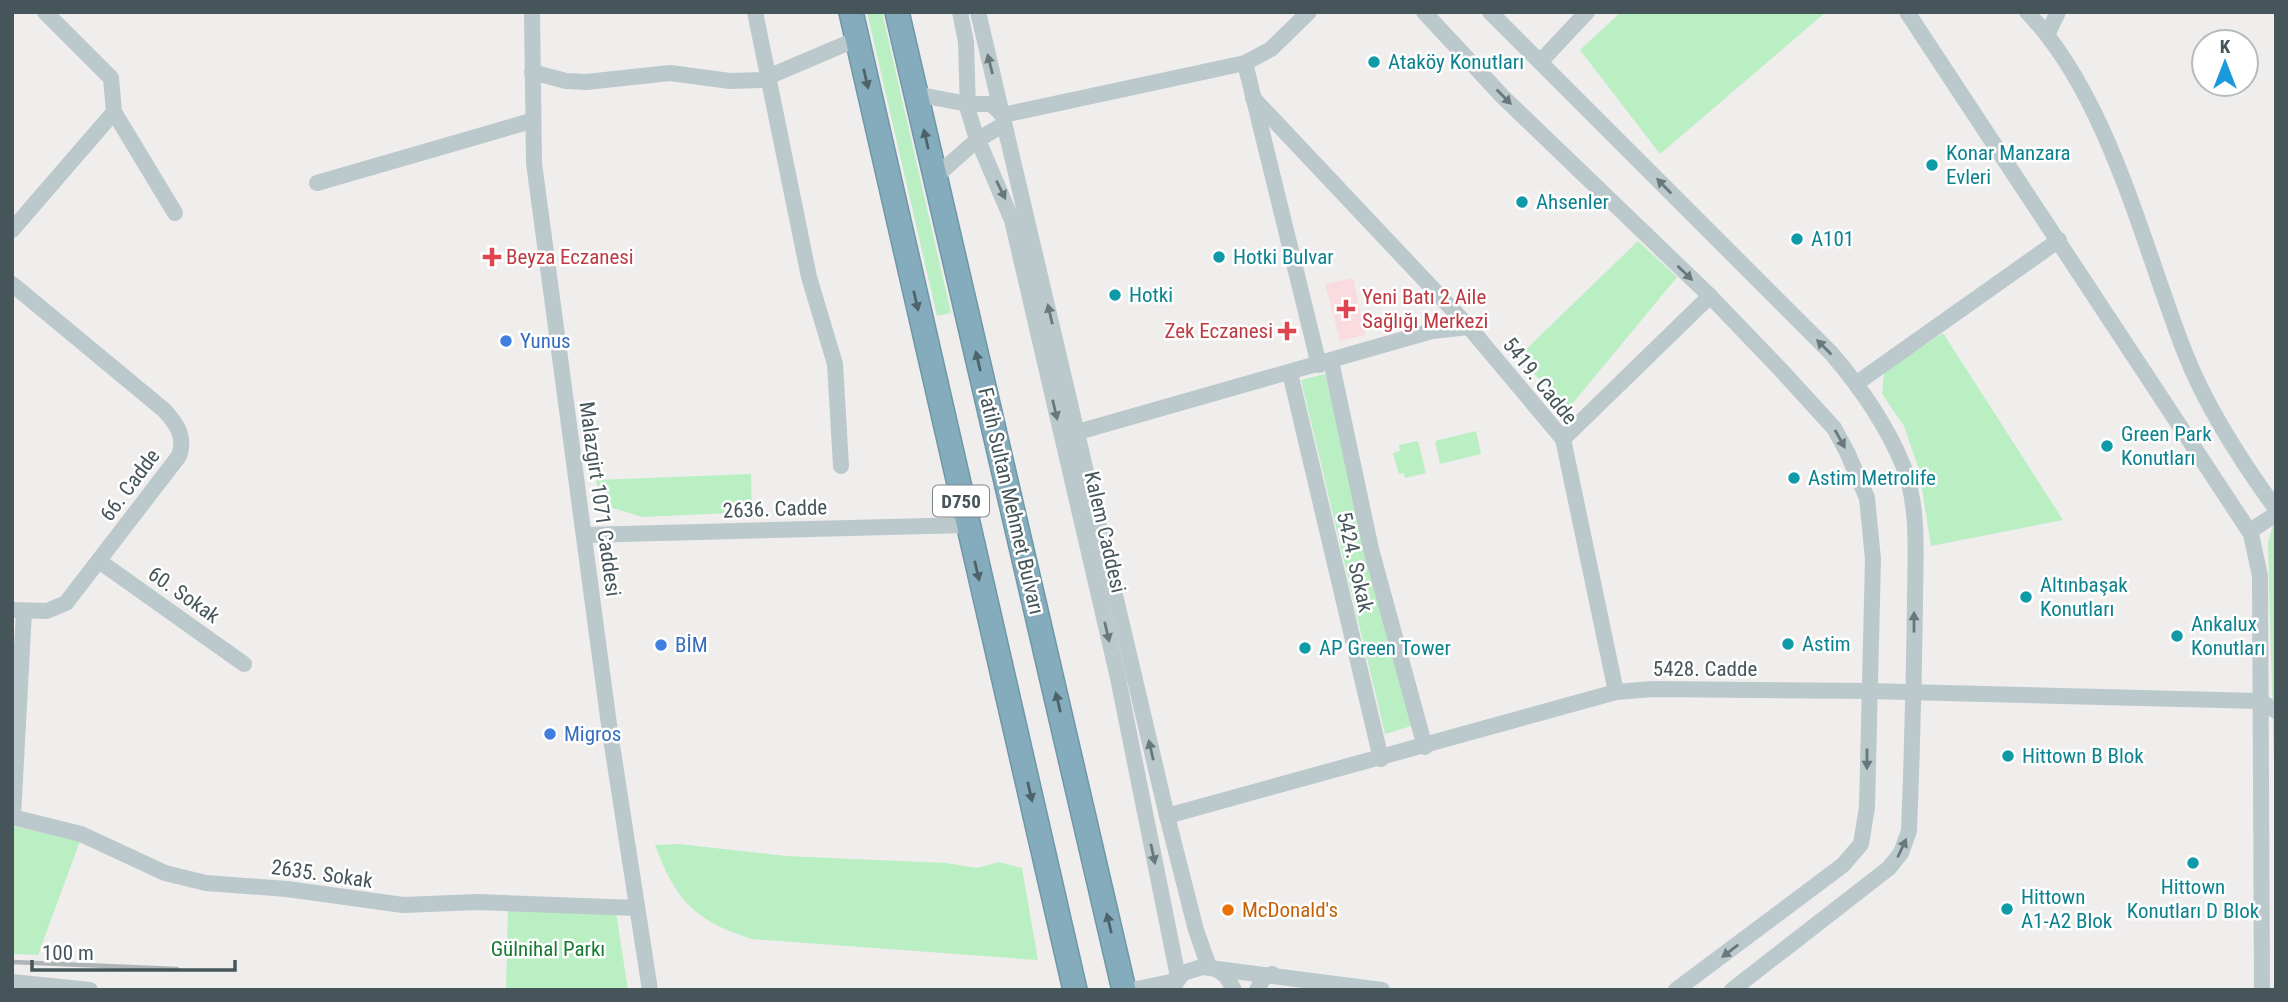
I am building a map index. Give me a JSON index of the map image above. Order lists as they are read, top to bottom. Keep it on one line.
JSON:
{"streets":{"highway":["D750","Fatih Sultan Mehmet Bulvarı"],"street":["5419. Cadde","66. Cadde","Malazgirt 1071 Caddesi","2636. Cadde","Kalem Caddesi","5424. Sokak","60. Sokak","5428. Cadde","2635. Sokak"]},"crossings":[["5419. Cadde","5428. Cadde"],["66. Cadde","60. Sokak"],["Malazgirt 1071 Caddesi","2636. Cadde"],["Malazgirt 1071 Caddesi","2635. Sokak"],["D750","2636. Cadde"],["Kalem Caddesi","5428. Cadde"],["5424. Sokak","5428. Cadde"]],"parks":["Gülnihal Parkı"],"places":{"other":["Ataköy Konutları","Konar Manzara Evleri","Ahsenler","A101","Hotki Bulvar","Hotki","Yunus","Green Park Konutları","Astim Metrolife","Altınbaşak Konutları","Ankalux Konutları","Astim","BİM","AP Green Tower","Migros","Hittown B Blok","Hittown Konutları D Blok","Hittown A1-A2 Blok","McDonald's"],"health":["Beyza Eczanesi","Yeni Batı 2 Aile Sağlığı Merkezi","Zek Eczanesi"]},"scale_bar":"100 m","north":"top"}
